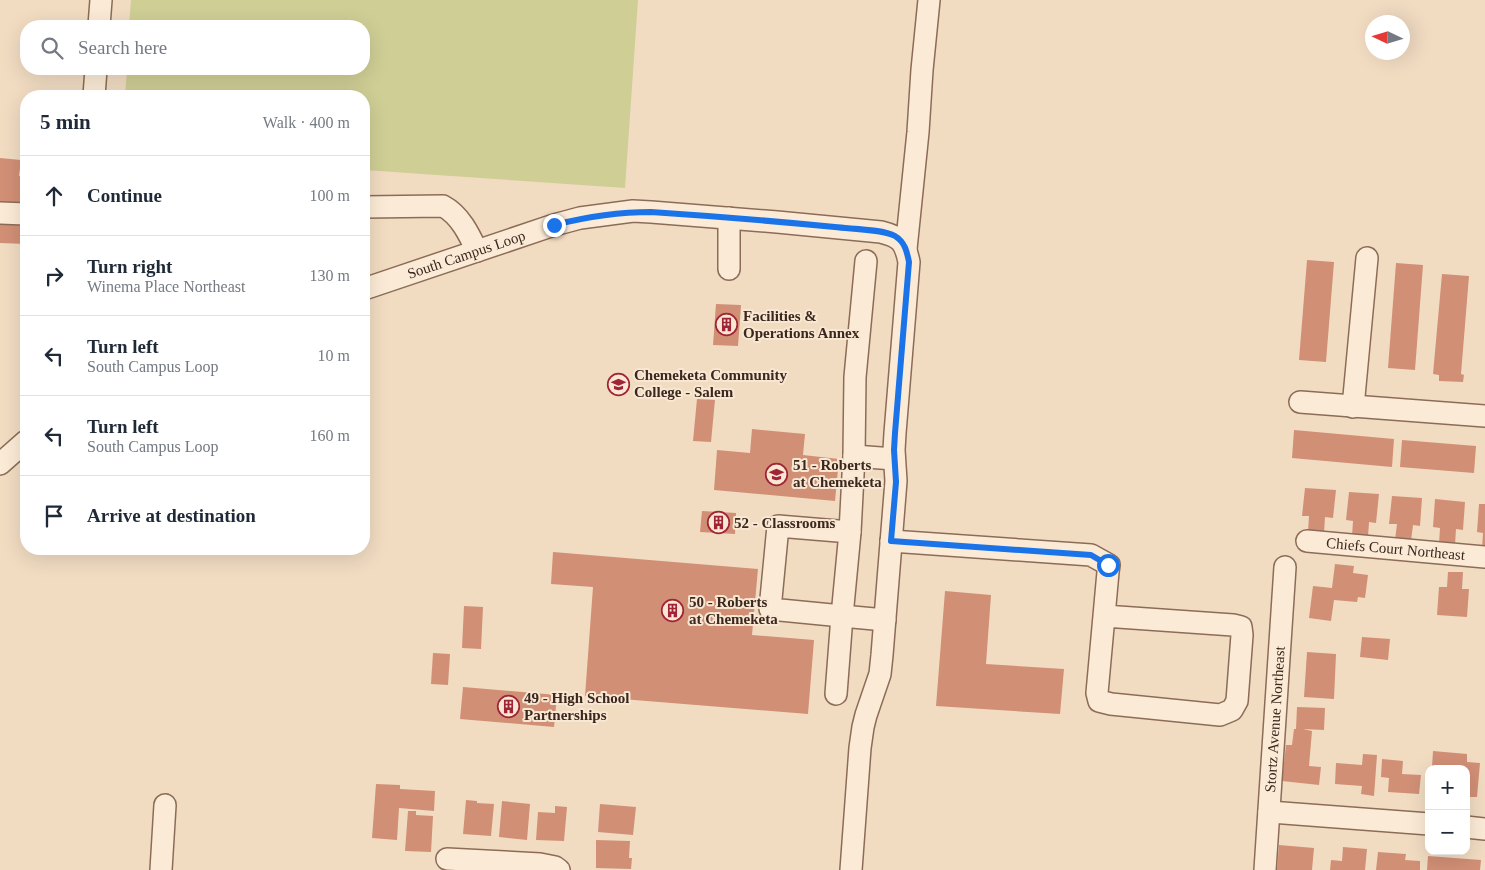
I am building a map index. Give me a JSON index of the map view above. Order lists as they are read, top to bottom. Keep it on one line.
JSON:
{"streets":{"street":["South Campus Loop","Chiefs Court Northeast","Stortz Avenue Northeast"]},"places":{"building":["Facilities & Operations Annex","52 - Classrooms","50 - Roberts at Chemeketa","49 - High School Partnerships"],"school or university":["Chemeketa Community College - Salem","51 - Roberts at Chemeketa"]},"north":"left","page":{"search":"Search here","heading":["5 min","Walk · 400 m"],"list":[["Continue","100 m"],["Turn right","Winema Place Northeast","130 m"],["Turn left","South Campus Loop","10 m"],["Turn left","South Campus Loop","160 m"],"Arrive at destination"],"map_buttons":["+","−"]}}
